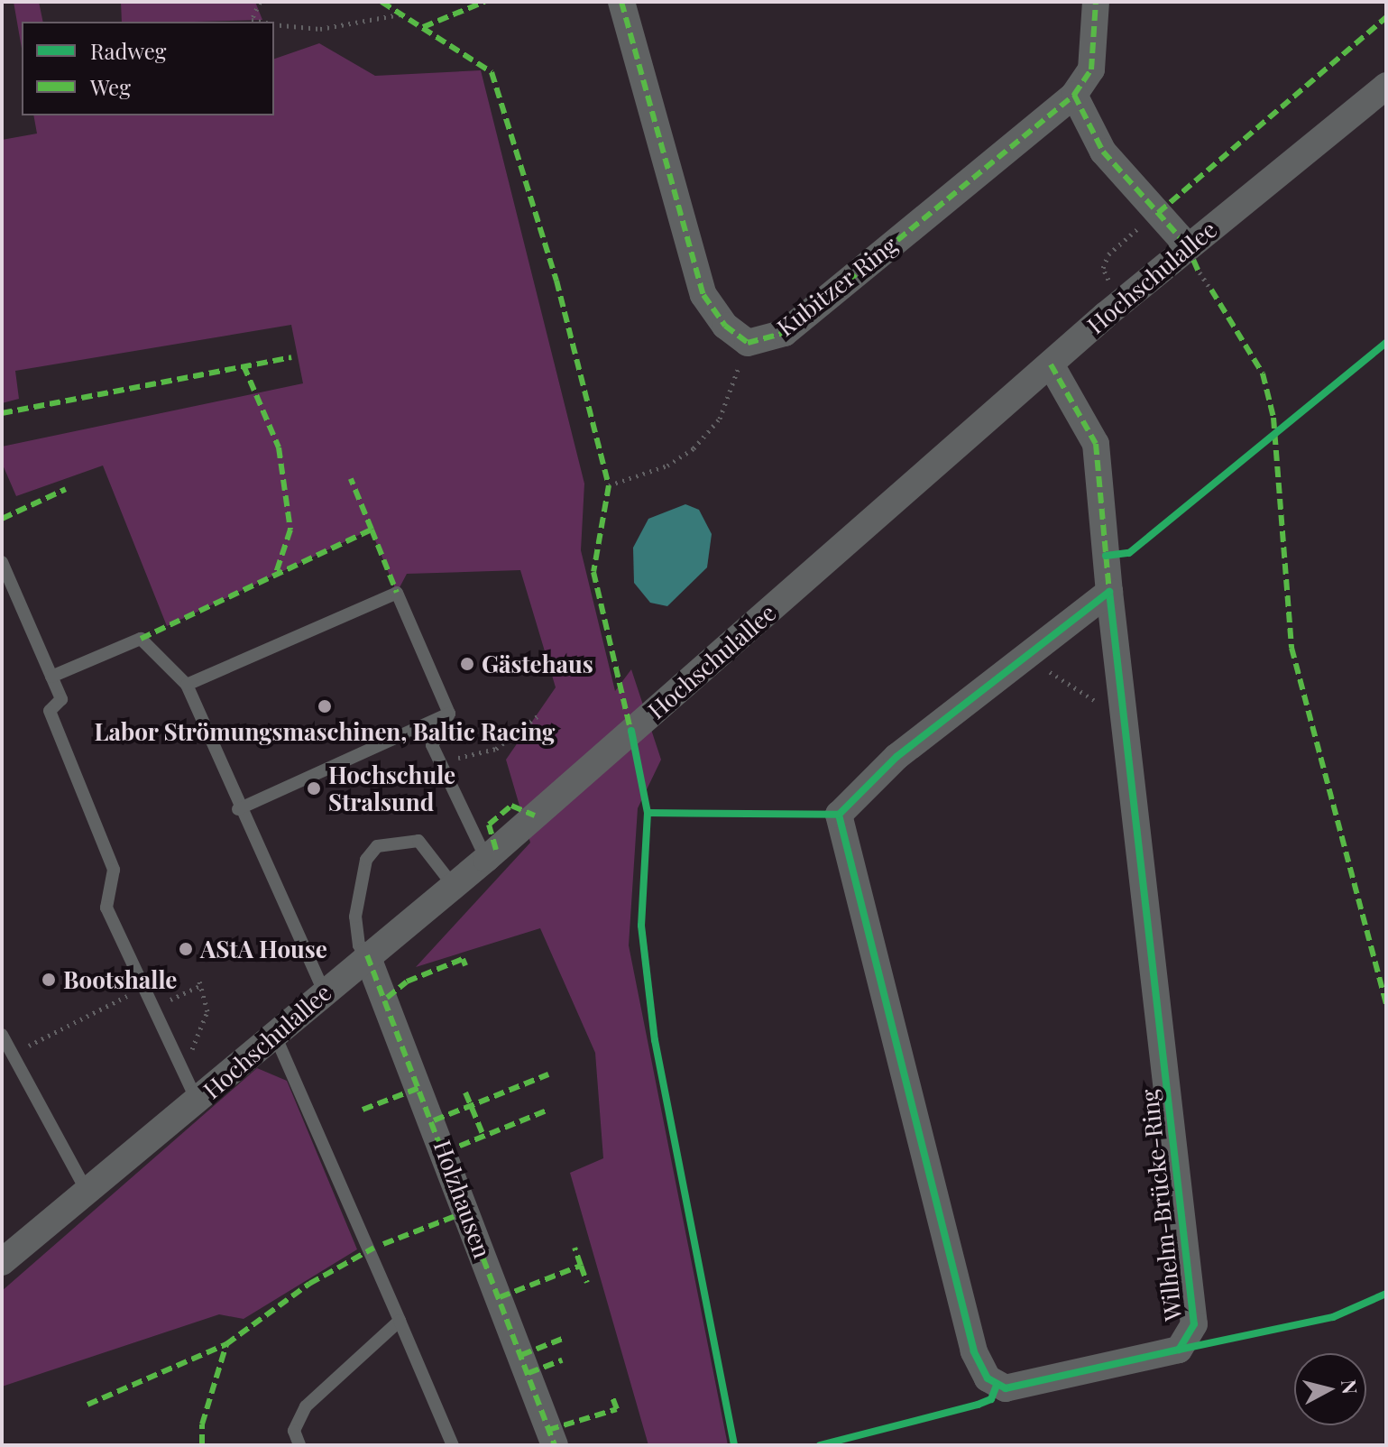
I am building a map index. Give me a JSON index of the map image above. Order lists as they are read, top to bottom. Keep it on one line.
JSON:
{"streets":{"street":["Hochschulallee","Kubitzer Ring","Holzhausen","Wilhelm-Brücke-Ring"]},"crossings":[["Hochschulallee","Holzhausen"],["Hochschulallee","Wilhelm-Brücke-Ring"]],"places":["Gästehaus","Labor Strömungsmaschinen, Baltic Racing","Hochschule Stralsund","AStA House","Bootshalle"],"legend":["Radweg","Weg"],"north":"right"}
